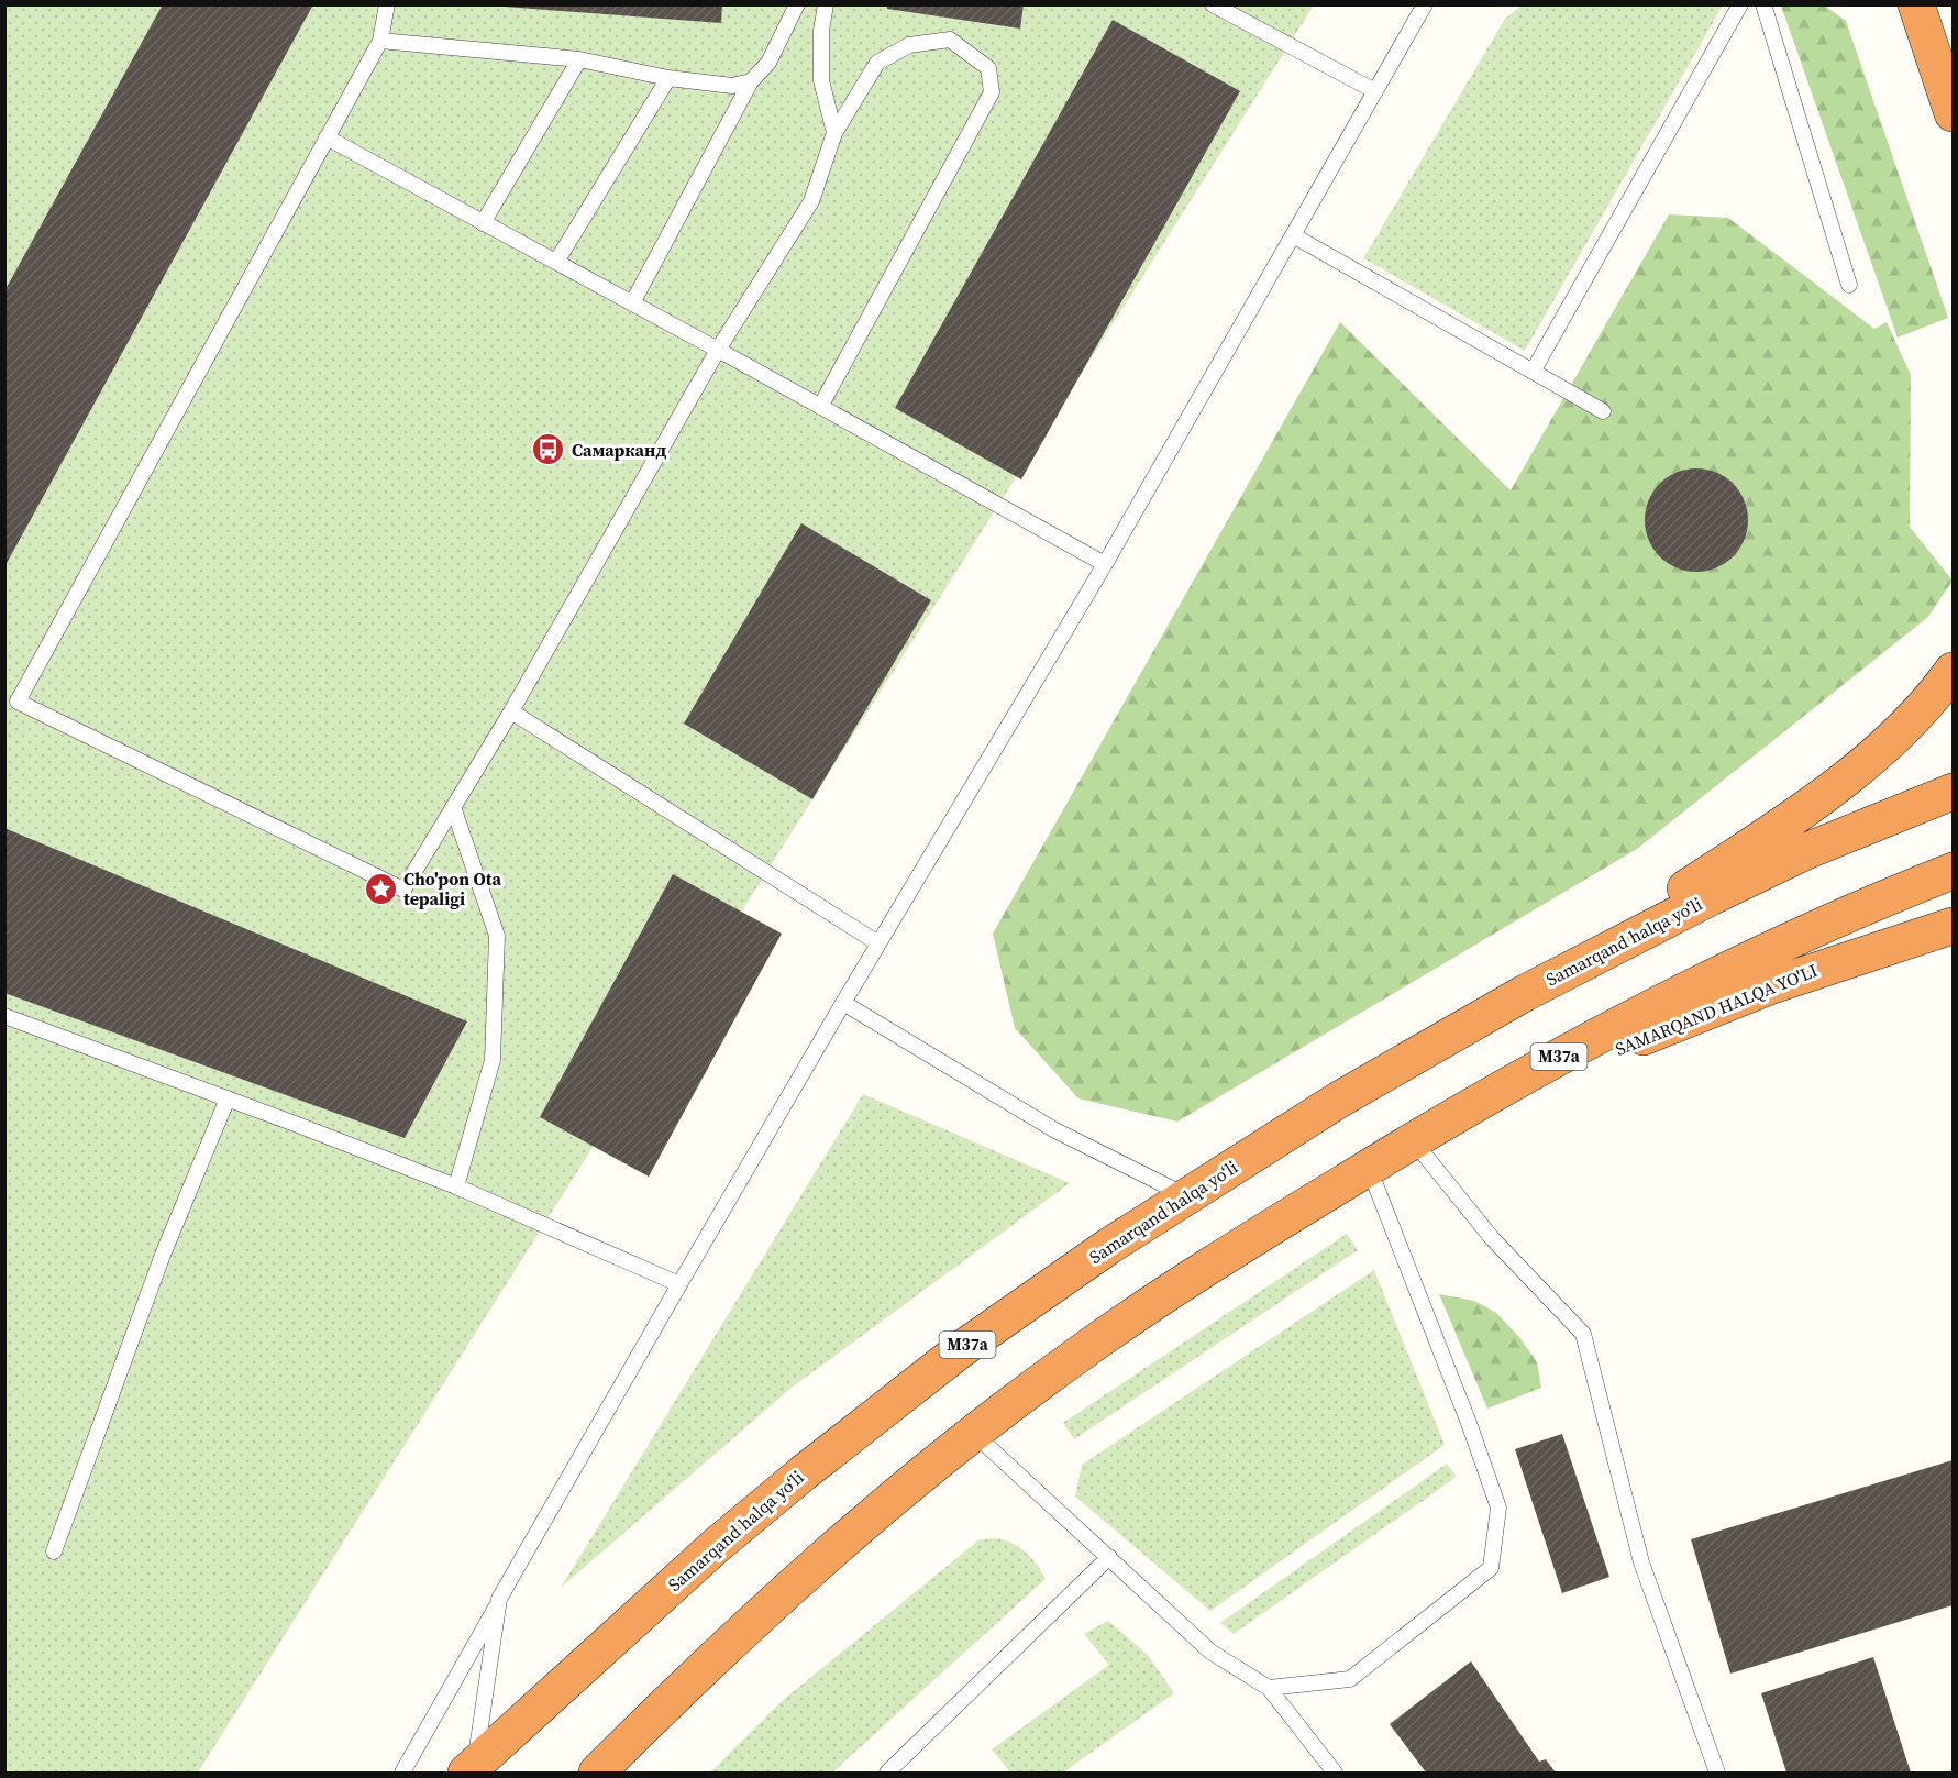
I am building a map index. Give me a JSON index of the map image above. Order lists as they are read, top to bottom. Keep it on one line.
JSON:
{"streets":{"highway":["Samarqand halqa yoʻli","SAMARQAND HALQA YO'LI","M37a"]},"crossings":[["SAMARQAND HALQA YO'LI","M37a"]],"places":{"bus stop":["Самарканд"],"place":["Cho'pon Ota tepaligi"]}}
